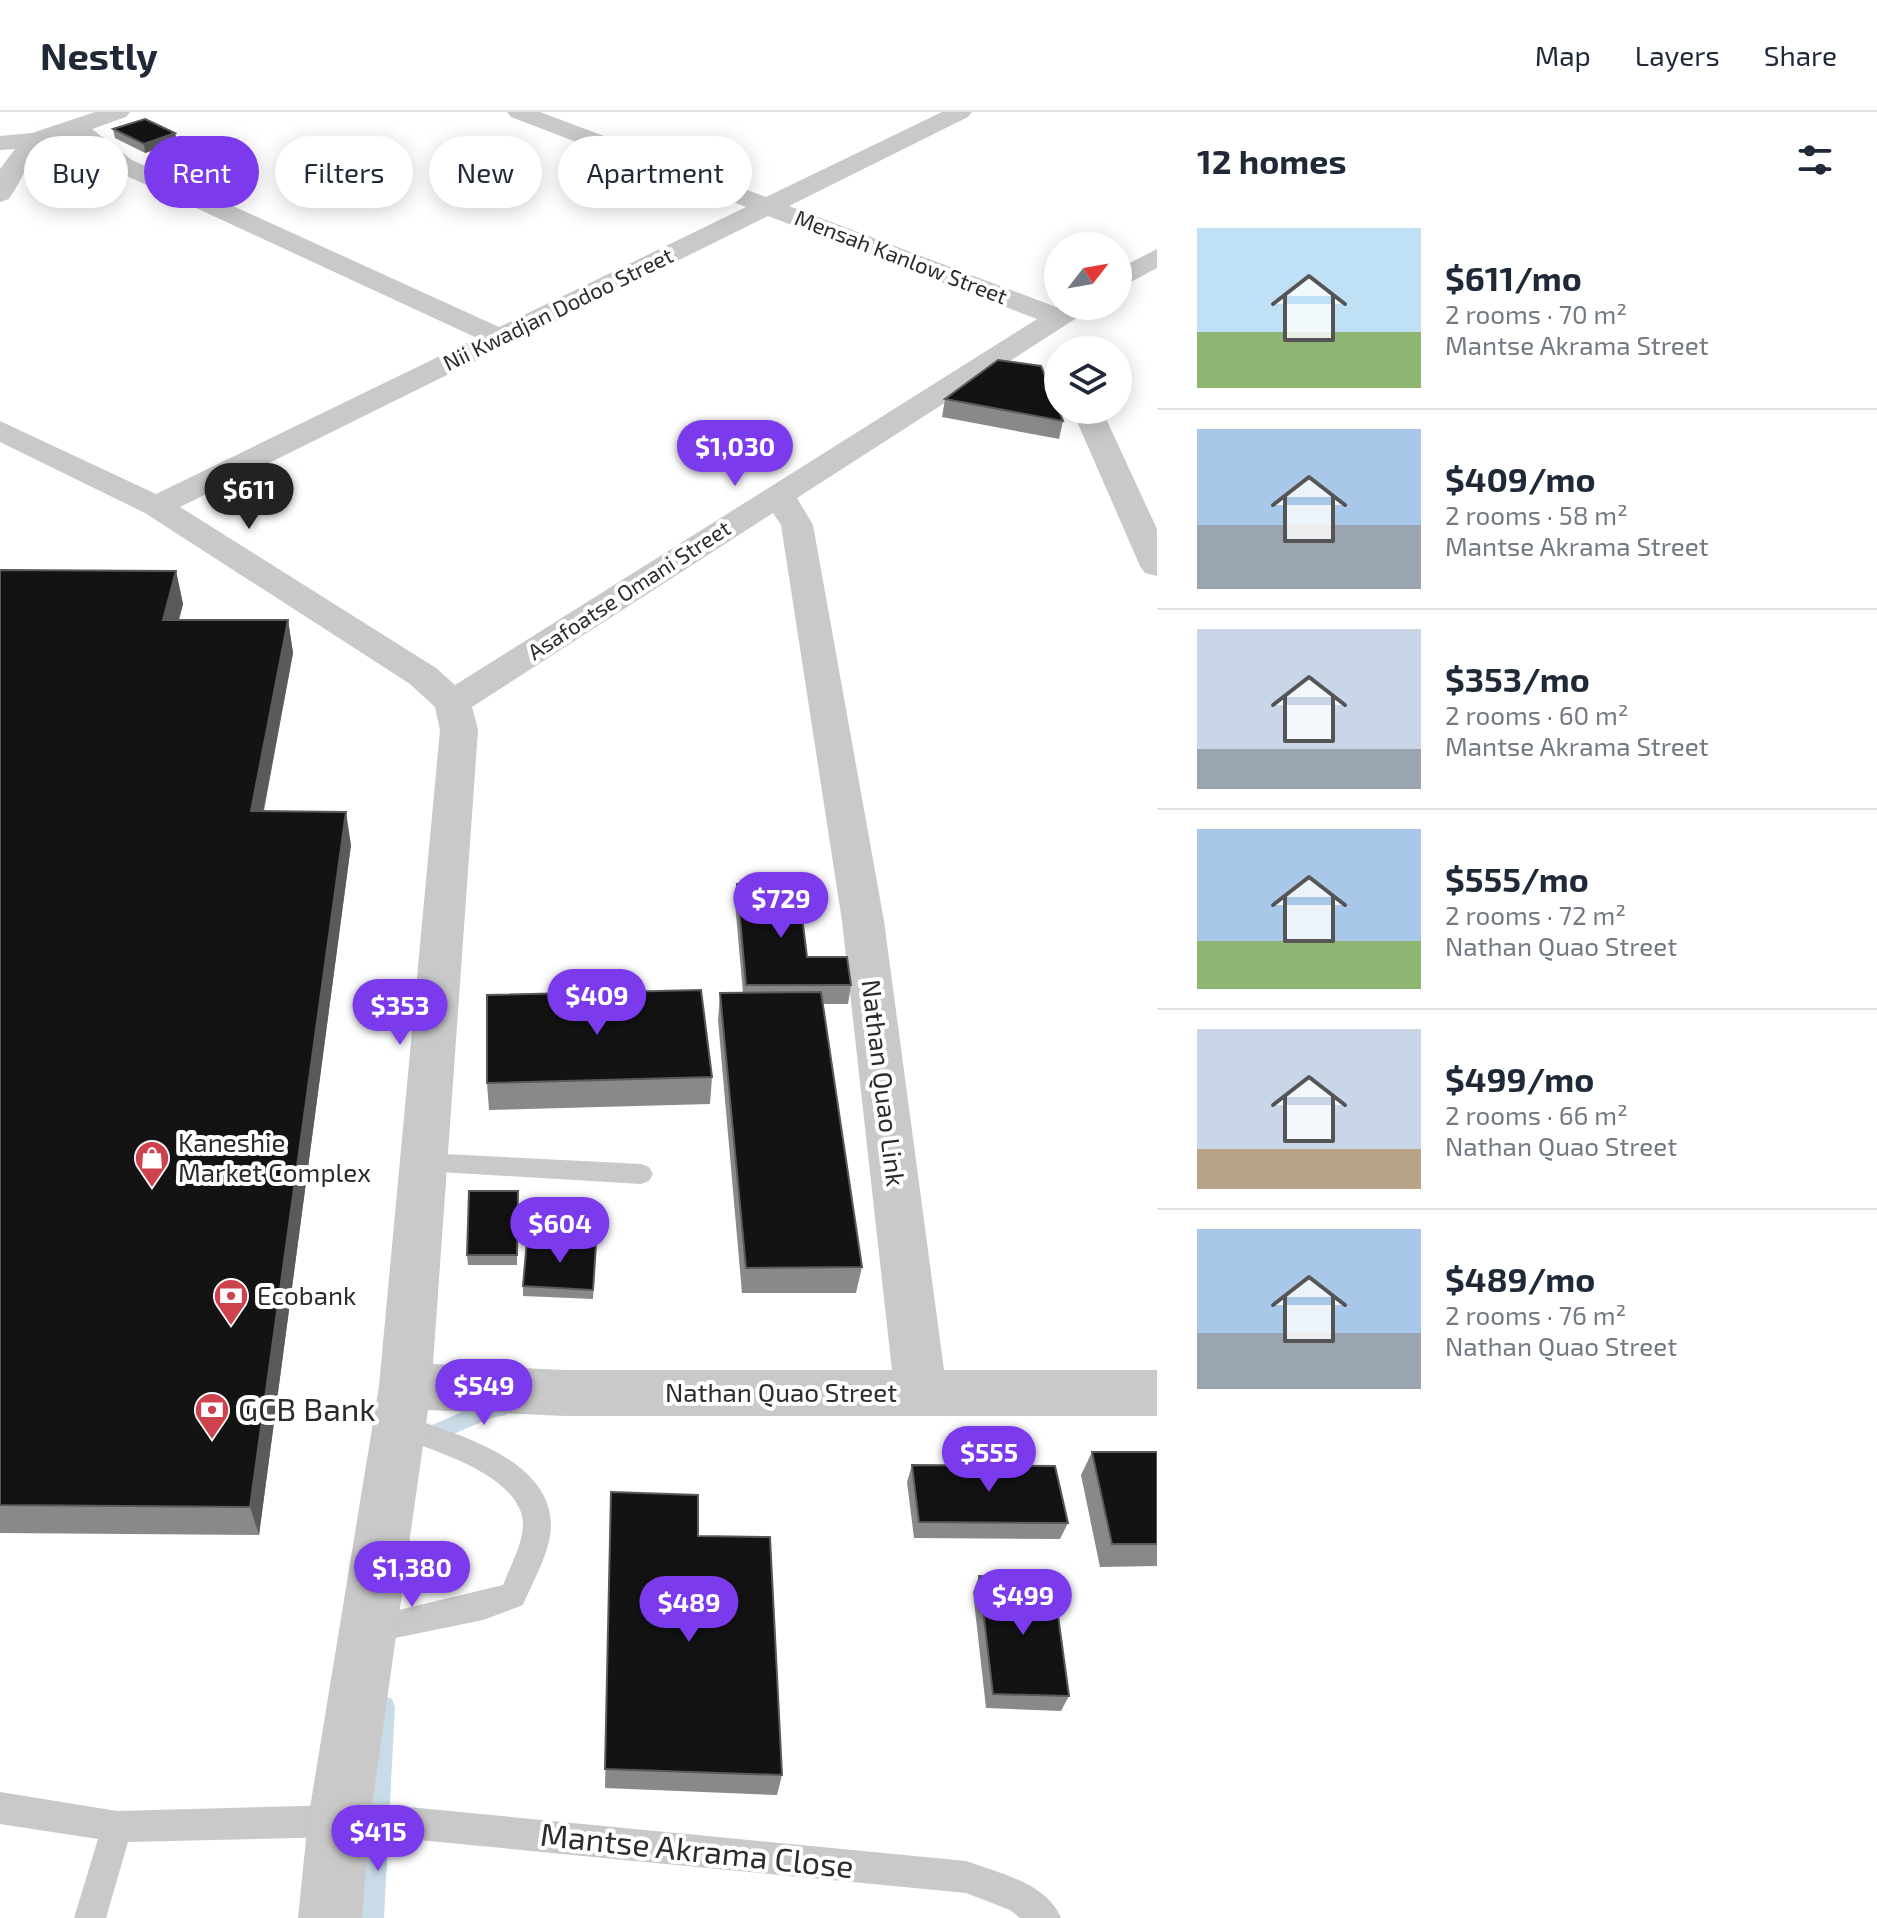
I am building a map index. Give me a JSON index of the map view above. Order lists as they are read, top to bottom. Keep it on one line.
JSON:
{"streets":{"street":["Mensah Kanlow Street","Nii Kwadjan Dodoo Street","Asafoatse Omani Street","Nathan Quao Link","Nathan Quao Street"],"lane":["Mantse Akrama Close"]},"crossings":[["Mensah Kanlow Street","Nii Kwadjan Dodoo Street"],["Mensah Kanlow Street","Asafoatse Omani Street"],["Asafoatse Omani Street","Nathan Quao Link"],["Nathan Quao Link","Nathan Quao Street"]],"places":{"shop":["Kaneshie Market Complex"],"bank":["Ecobank","GCB Bank"]},"north":"top right","page":{"header":"Nestly","nav":["Map","Layers","Share"],"heading":"12 homes","chip":["Buy","Rent","Filters","New","Apartment"],"list":[{"name":"$611/mo","note":"2 rooms · 70 m² · Mantse Akrama Street"},{"name":"$409/mo","note":"2 rooms · 58 m² · Mantse Akrama Street"},{"name":"$353/mo","note":"2 rooms · 60 m² · Mantse Akrama Street"},{"name":"$555/mo","note":"2 rooms · 72 m² · Nathan Quao Street"},{"name":"$499/mo","note":"2 rooms · 66 m² · Nathan Quao Street"},{"name":"$489/mo","note":"2 rooms · 76 m² · Nathan Quao Street"}],"price":["$1,030","$611","$729","$409","$353","$604","$549","$555","$1,380","$499","$489","$415"]}}
